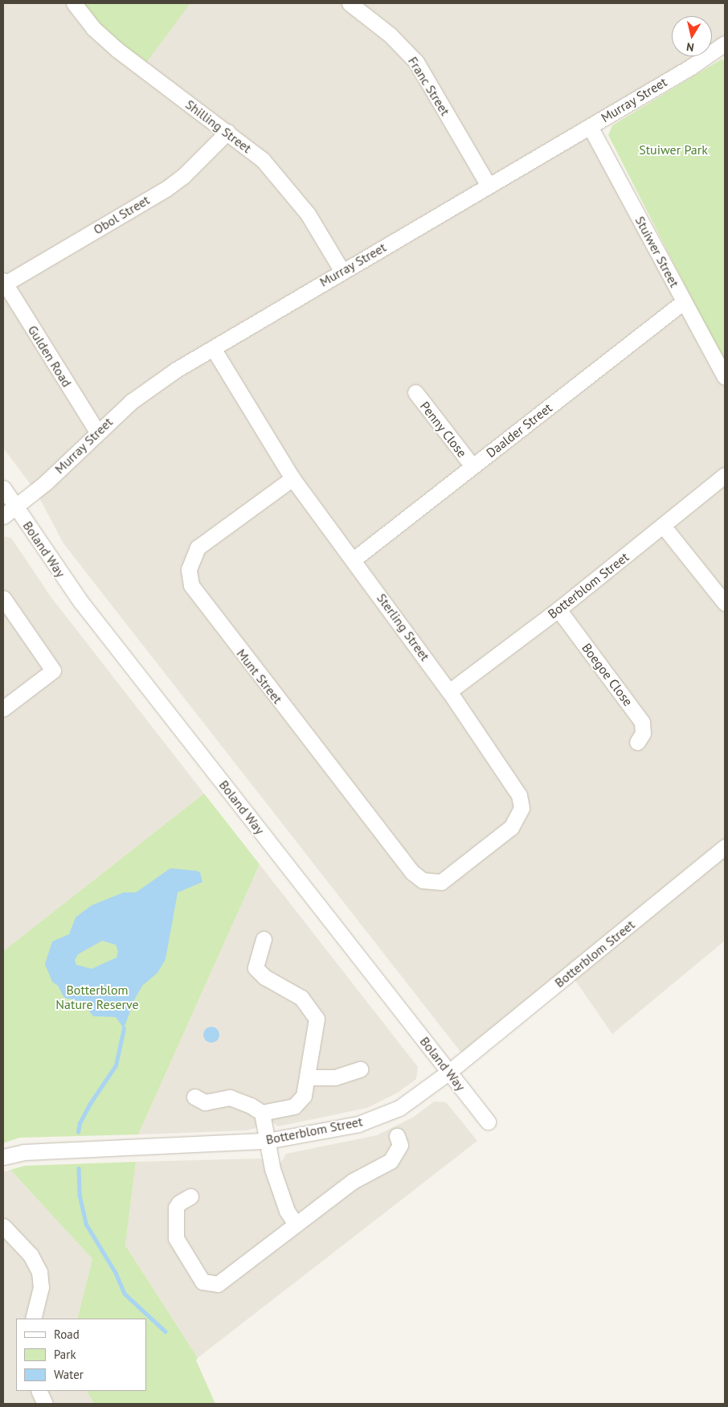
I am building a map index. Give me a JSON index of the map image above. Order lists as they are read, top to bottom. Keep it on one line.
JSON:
{"streets":{"street":["Franc Street","Murray Street","Shilling Street","Obol Street","Stuiwer Street","Gulden Road","Penny Close","Daalder Street","Boland Way","Botterblom Street","Sterling Street","Boegoe Close","Munt Street"]},"crossings":[["Franc Street","Murray Street"],["Murray Street","Shilling Street"],["Murray Street","Stuiwer Street"],["Murray Street","Gulden Road"],["Murray Street","Boland Way"],["Murray Street","Sterling Street"],["Shilling Street","Obol Street"],["Obol Street","Gulden Road"],["Stuiwer Street","Daalder Street"],["Penny Close","Daalder Street"],["Daalder Street","Sterling Street"],["Boland Way","Botterblom Street"],["Botterblom Street","Sterling Street"],["Botterblom Street","Boegoe Close"],["Sterling Street","Munt Street"]],"parks":["Stuiwer Park","Botterblom Nature Reserve"],"legend":["Road","Park","Water"],"north":"bottom"}
